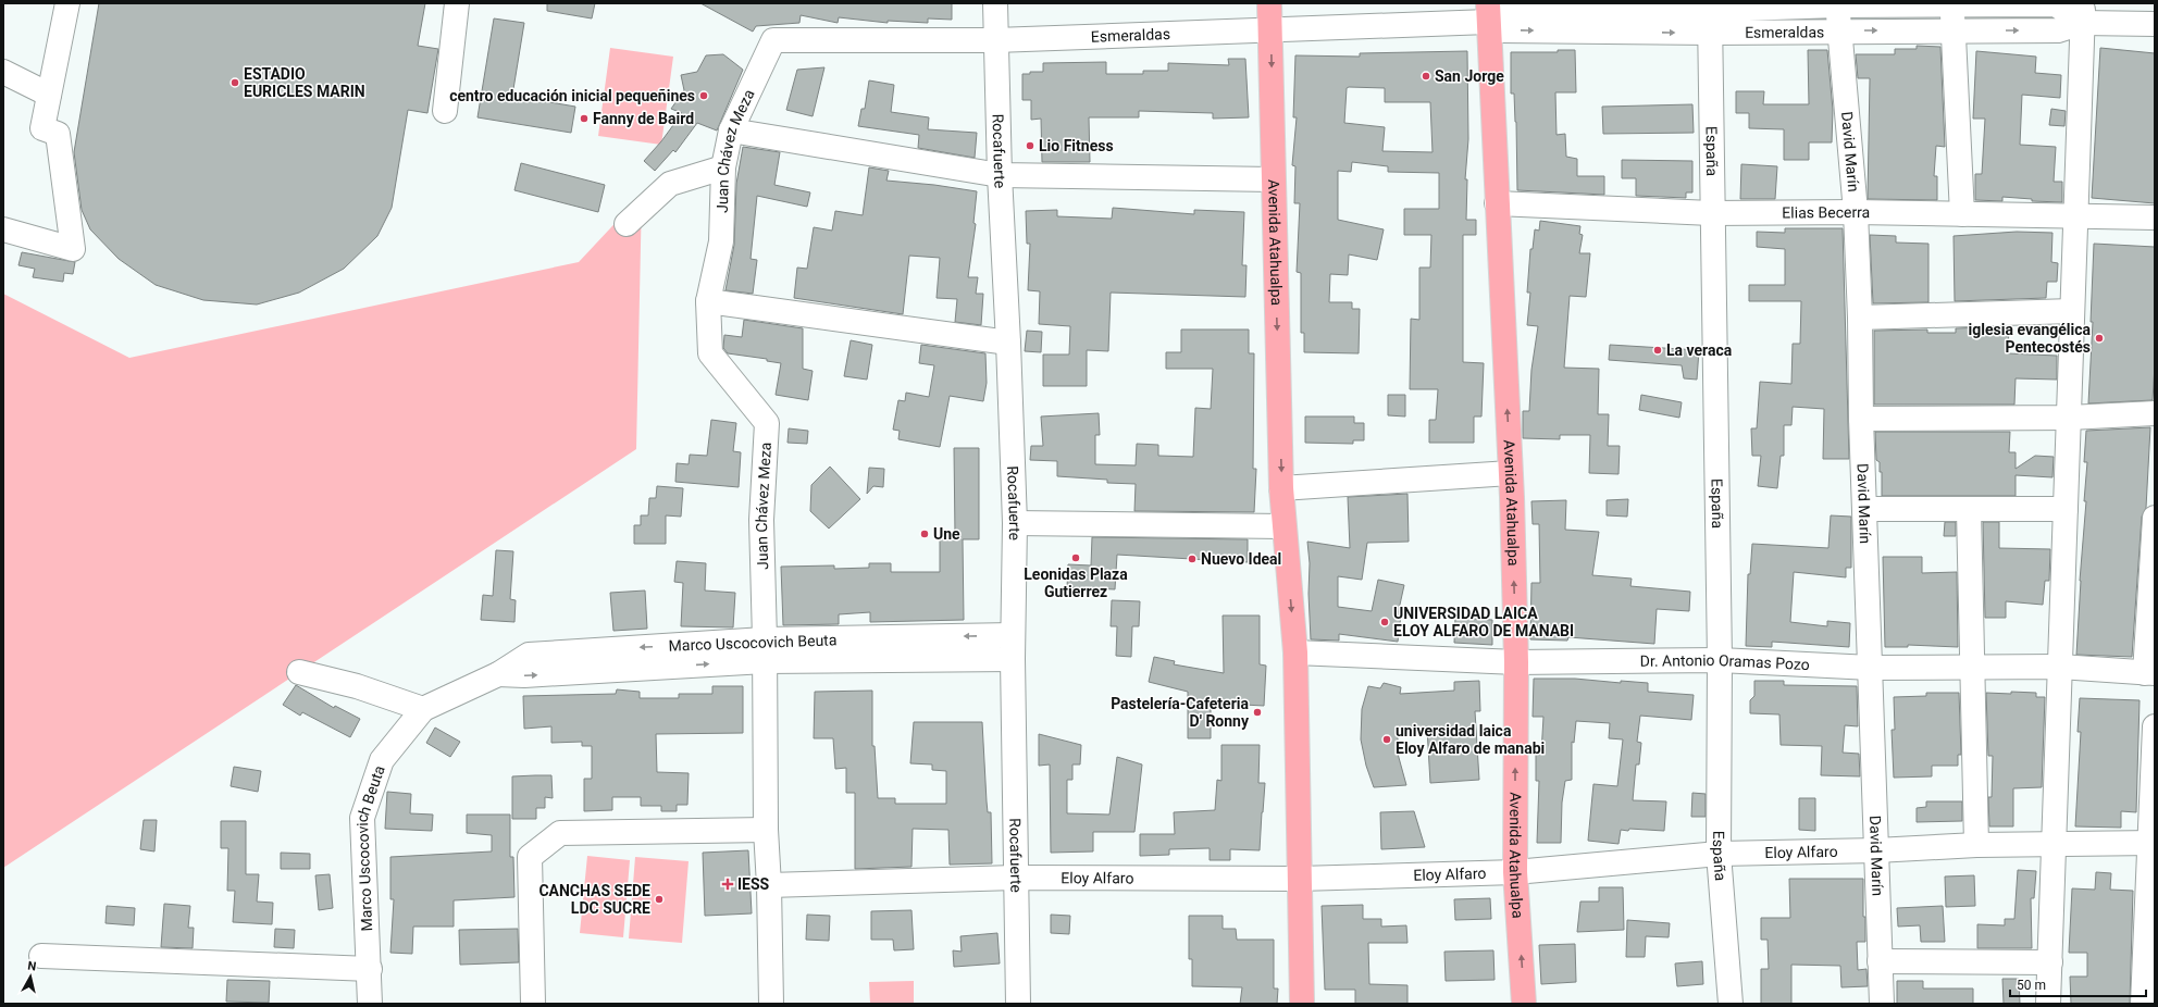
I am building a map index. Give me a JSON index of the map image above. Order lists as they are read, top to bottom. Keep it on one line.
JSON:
{"streets":{"highway":["Avenida Atahualpa"],"street":["Esmeraldas","Rocafuerte","España","Juan Chávez Meza","David Marín","Elias Becerra","Marco Uscocovich Beuta","Dr. Antonio Oramas Pozo","Eloy Alfaro"]},"crossings":[["Esmeraldas","Rocafuerte"],["Esmeraldas","España"],["Esmeraldas","Juan Chávez Meza"],["Esmeraldas","David Marín"],["Esmeraldas","Avenida Atahualpa"],["Rocafuerte","Marco Uscocovich Beuta"],["Rocafuerte","Eloy Alfaro"],["España","Elias Becerra"],["España","Dr. Antonio Oramas Pozo"],["España","Eloy Alfaro"],["Juan Chávez Meza","Marco Uscocovich Beuta"],["Juan Chávez Meza","Eloy Alfaro"],["David Marín","Elias Becerra"],["David Marín","Dr. Antonio Oramas Pozo"],["David Marín","Eloy Alfaro"],["Elias Becerra","Avenida Atahualpa"],["Avenida Atahualpa","Dr. Antonio Oramas Pozo"],["Avenida Atahualpa","Eloy Alfaro"]],"places":{"other":["San Jorge","ESTADIO EURICLES MARIN","centro educación inicial pequeñines","Fanny de Baird","Lio Fitness","iglesia evangélica Pentecostés","La veraca","Une","Leonidas Plaza Gutierrez","Nuevo Ideal","UNIVERSIDAD LAICA ELOY ALFARO DE MANABI","Pastelería-Cafeteria D' Ronny","universidad laica Eloy Alfaro de manabi","CANCHAS SEDE LDC SUCRE"],"health":["IESS"]},"scale_bar":"50 m","north":"top"}
